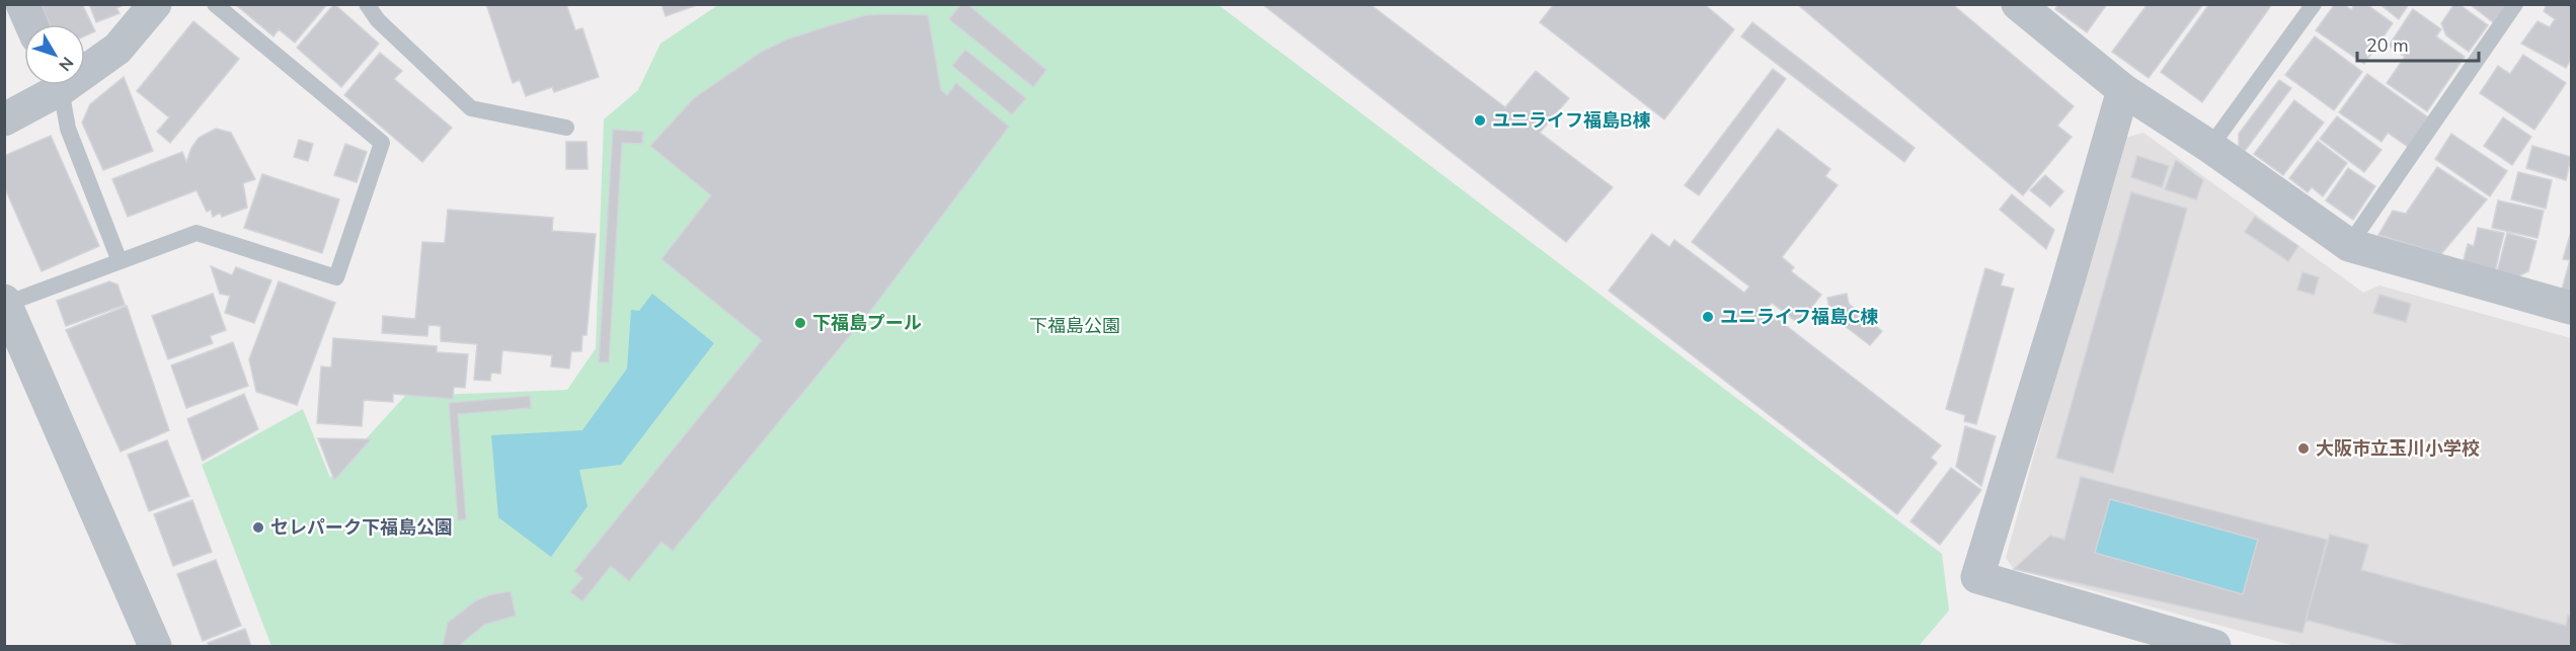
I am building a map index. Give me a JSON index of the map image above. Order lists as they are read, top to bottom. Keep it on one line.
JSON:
{"parks":["下福島公園"],"places":["ユニライフ福島B棟","ユニライフ福島C棟","下福島プール","大阪市立玉川小学校","セレパーク下福島公園"],"scale_bar":"20 m","north":"bottom right"}
